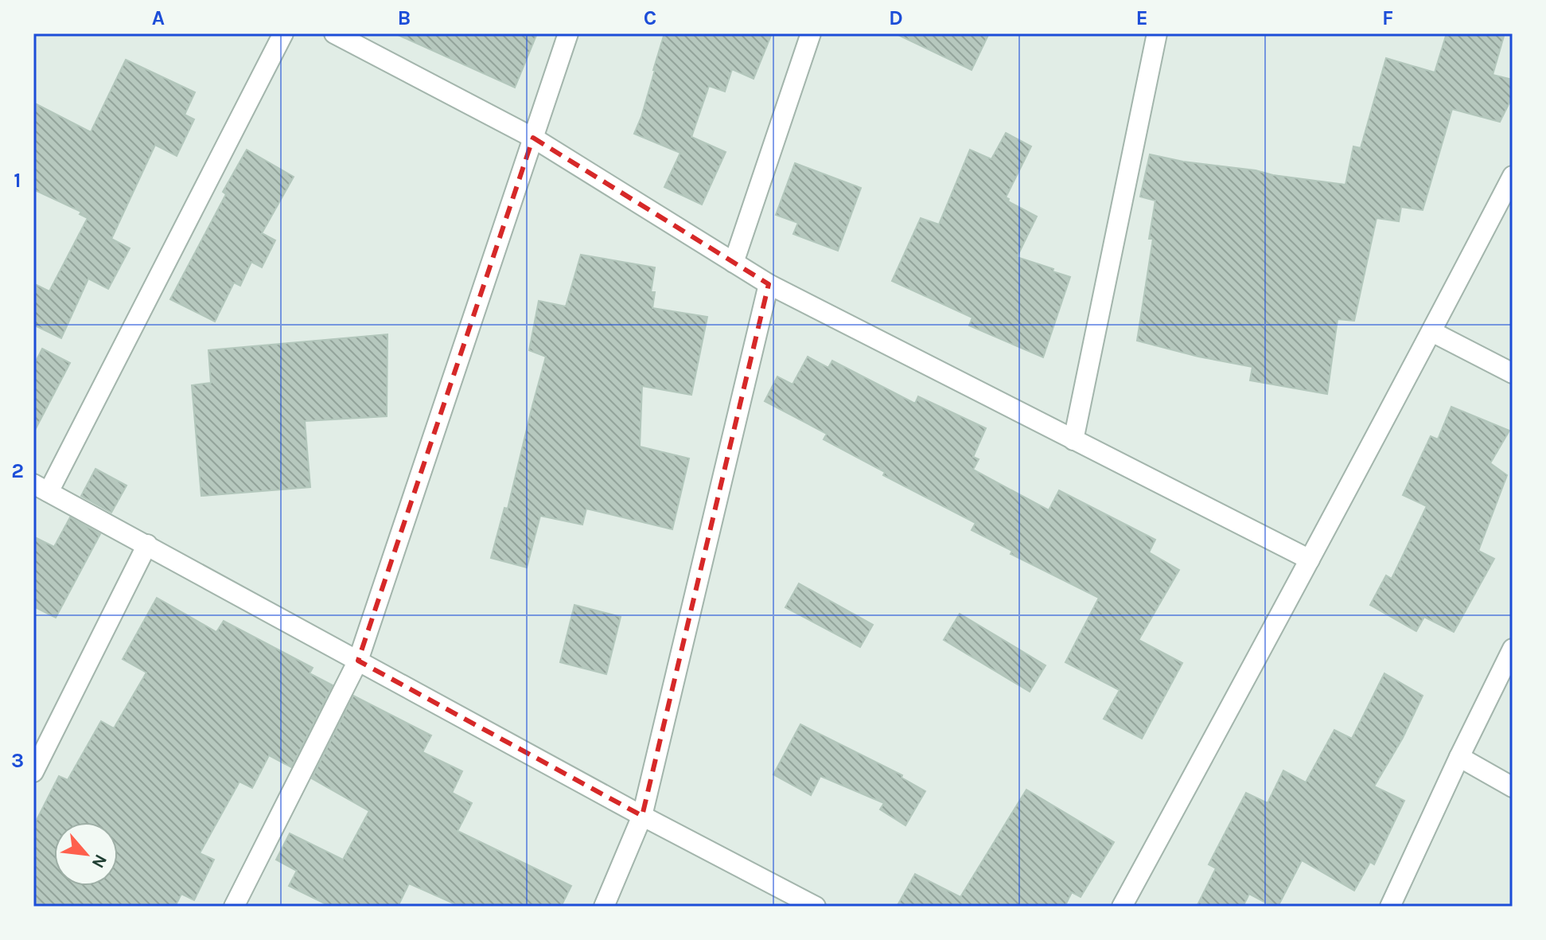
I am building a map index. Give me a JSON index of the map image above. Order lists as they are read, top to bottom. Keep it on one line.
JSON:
{"north":"bottom right","grid":{"columns":["A","B","C","D","E","F"],"rows":["1","2","3"]}}
